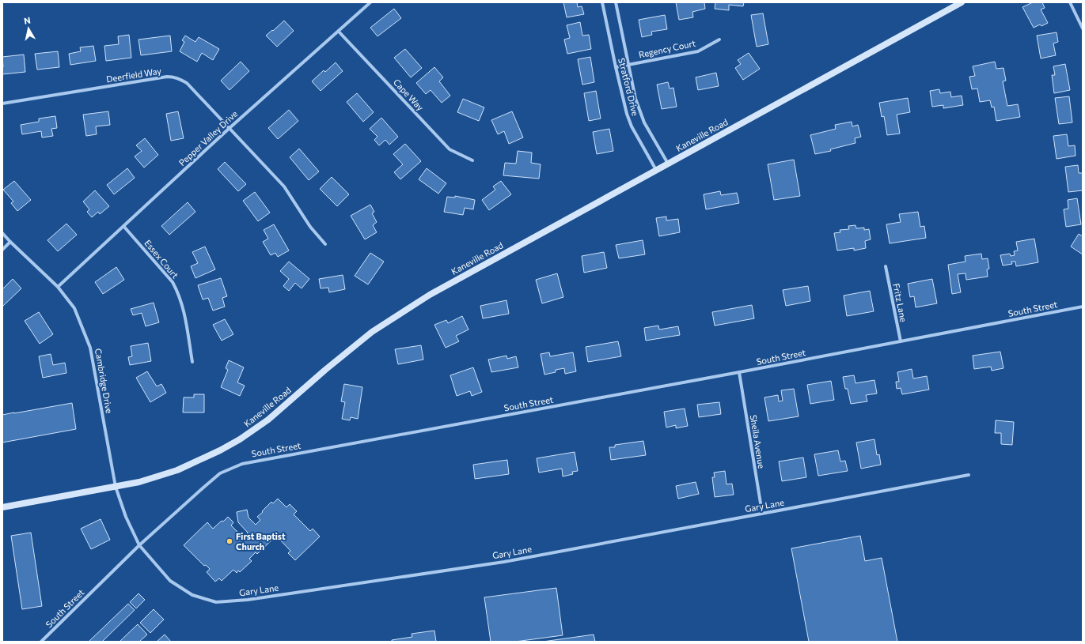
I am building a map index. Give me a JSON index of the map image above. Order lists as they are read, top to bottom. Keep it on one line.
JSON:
{"streets":{"main road":["Kaneville Road"],"street":["Regency Court","Deerfield Way","Stratford Drive","Cape Way","Pepper Valley Drive","Essex Court","Fritz Lane","South Street","Cambridge Drive","Sheila Avenue","Gary Lane"]},"crossings":[["Regency Court","Stratford Drive"],["Deerfield Way","Pepper Valley Drive"],["Stratford Drive","Kaneville Road"],["Cape Way","Pepper Valley Drive"],["Kaneville Road","Cambridge Drive"],["Kaneville Road","Gary Lane"],["Pepper Valley Drive","Essex Court"],["Pepper Valley Drive","Cambridge Drive"],["Fritz Lane","South Street"],["South Street","Sheila Avenue"],["South Street","Gary Lane"],["Cambridge Drive","Gary Lane"],["Sheila Avenue","Gary Lane"]],"places":["First Baptist Church"],"north":"top"}
